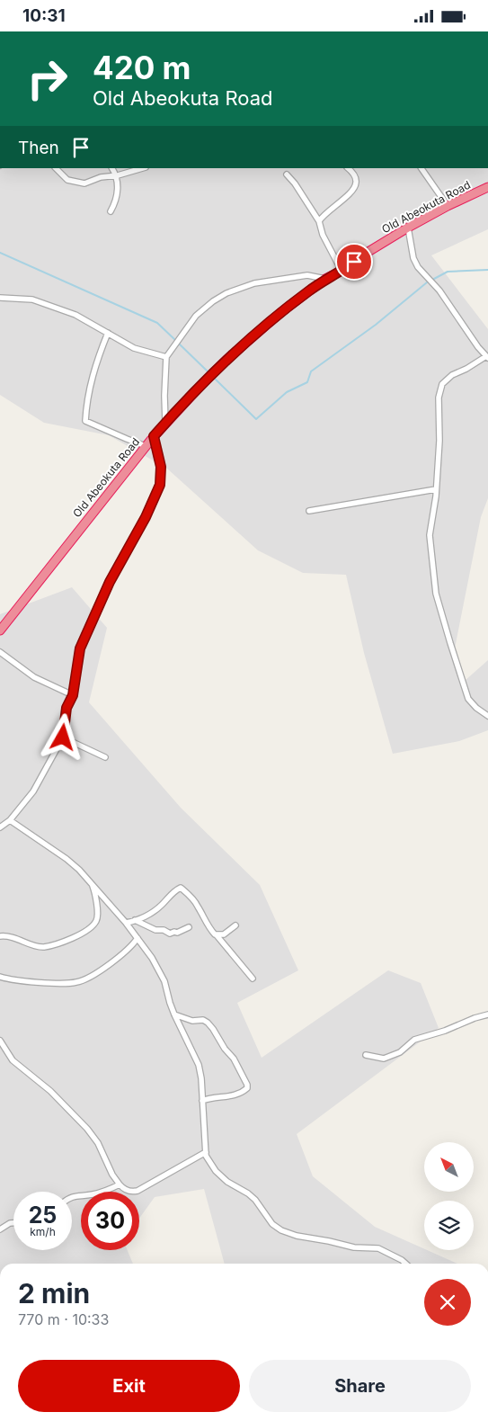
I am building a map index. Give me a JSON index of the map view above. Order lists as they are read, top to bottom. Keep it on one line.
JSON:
{"streets":{"highway":["Old Abeokuta Road"]},"north":"top left","page":{"status":"10:31","turn":["420 m","Old Abeokuta Road"],"then":"Then","speed":"25 km/h","limit":"30","heading":["2 min","770 m · 10:33"],"buttons":["Exit","Share"]}}
